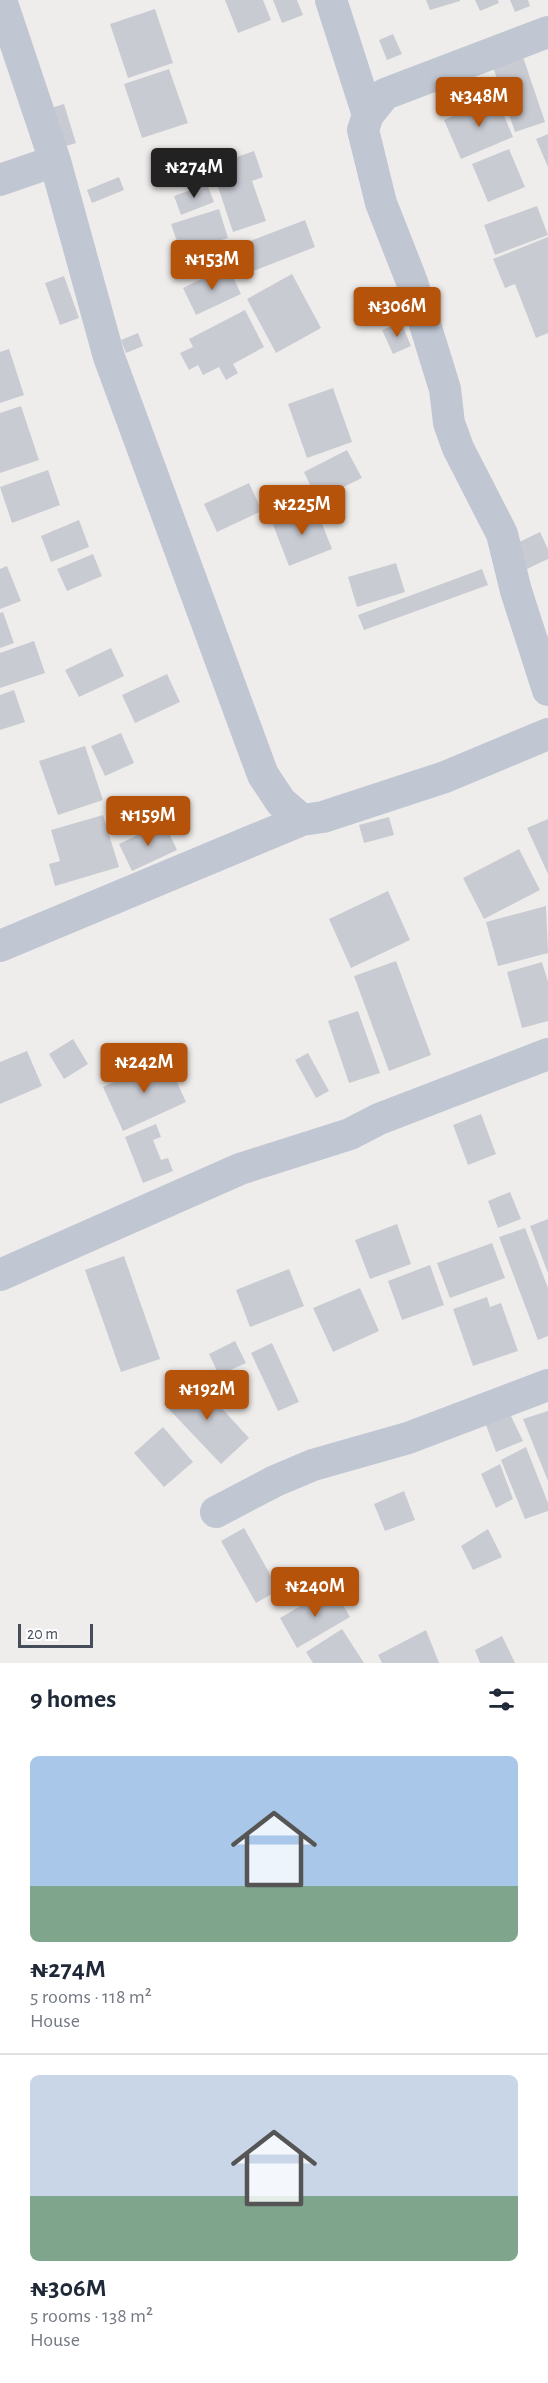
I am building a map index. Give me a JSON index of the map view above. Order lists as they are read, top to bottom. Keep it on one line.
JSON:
{"scale_bar":"20 m","page":{"price":["₦348M","₦274M","₦153M","₦306M","₦225M","₦159M","₦242M","₦192M","₦240M"],"scale":"20 m","heading":"9 homes","list":[{"name":"₦274M","note":"5 rooms · 118 m² · House"},{"name":"₦306M","note":"5 rooms · 138 m² · House"}]}}
